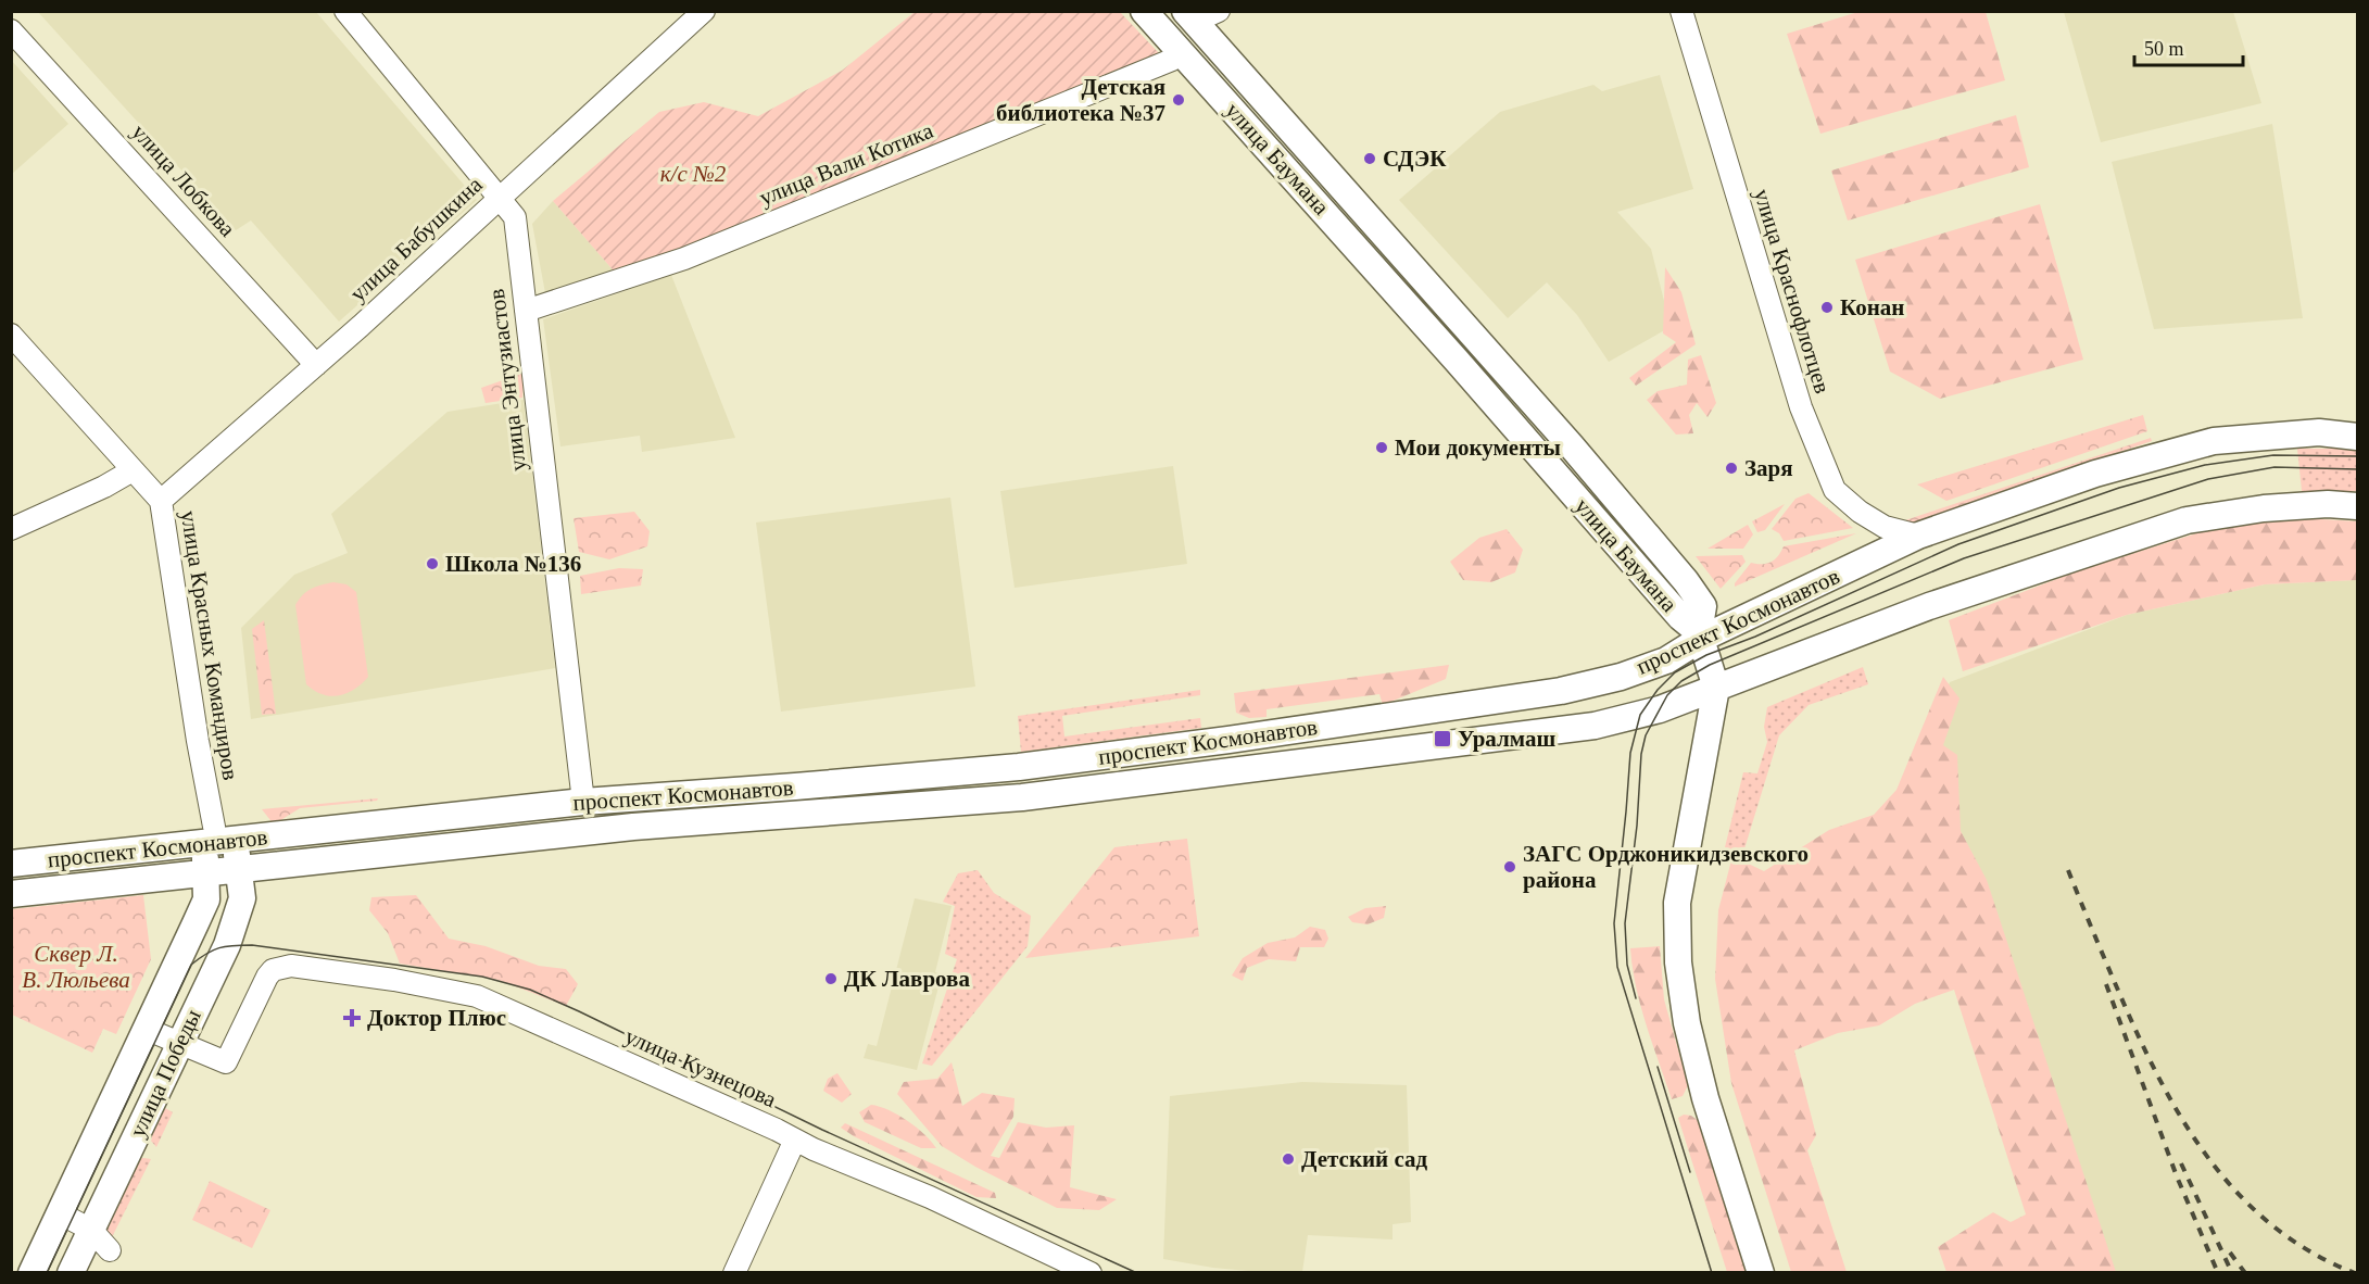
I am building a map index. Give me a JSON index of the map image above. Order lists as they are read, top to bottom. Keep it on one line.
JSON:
{"streets":{"main road":["улица Баумана","проспект Космонавтов","улица Победы"],"street":["улица Вали Котика","улица Лобкова","улица Бабушкина","улица Краснофлотцев","улица Энтузиастов","улица Красных Командиров","улица Кузнецова"]},"crossings":[["улица Баумана","улица Вали Котика"],["улица Баумана","проспект Космонавтов"],["улица Вали Котика","улица Энтузиастов"],["улица Лобкова","улица Бабушкина"],["улица Бабушкина","улица Энтузиастов"],["улица Бабушкина","улица Красных Командиров"],["улица Краснофлотцев","проспект Космонавтов"],["улица Энтузиастов","проспект Космонавтов"],["проспект Космонавтов","улица Красных Командиров"],["проспект Космонавтов","улица Победы"],["улица Красных Командиров","улица Победы"],["улица Кузнецова","улица Победы"]],"parks":["к/с №2","Сквер Л. В. Люльева"],"places":{"other":["Детская библиотека №37","СДЭК","Конан","Мои документы","Заря","Школа №136","ЗАГС Орджоникидзевского района","ДК Лаврова","Детский сад"],"transit":["Уралмаш"],"health":["Доктор Плюс"]},"scale_bar":"50 m"}
